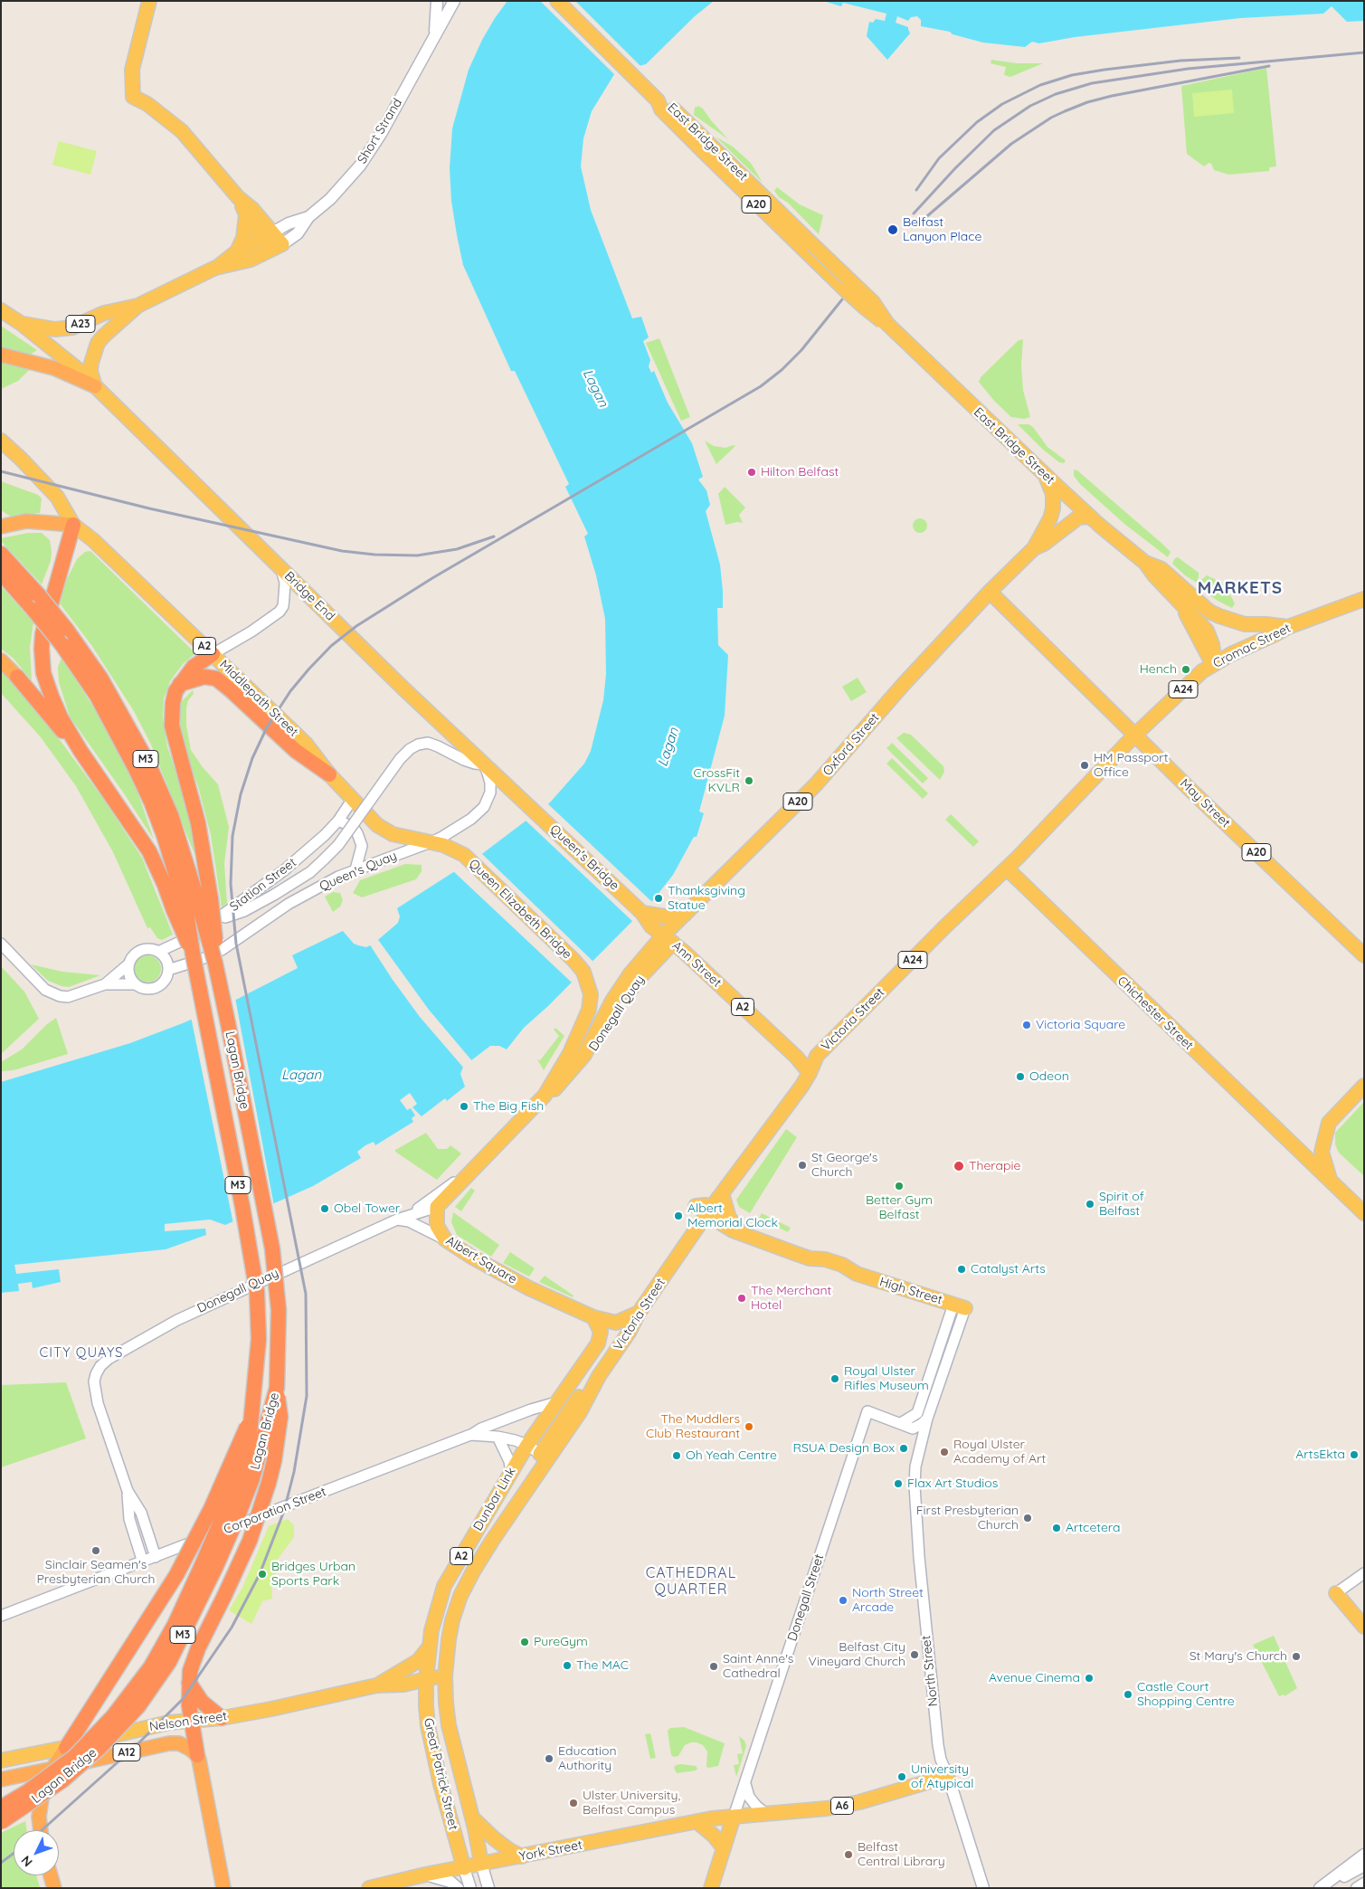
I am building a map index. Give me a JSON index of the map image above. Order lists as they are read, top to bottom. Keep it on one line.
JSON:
{"streets":{"highway":["Bridge End","A2","M3","Lagan Bridge","Nelson Street","A12"],"main road":["Short Strand","East Bridge Street","A20","A23","Cromac Street","A24","Middlepath Street","Oxford Street","May Street","Queen's Bridge","Queen Elizabeth Bridge","Ann Street","Donegall Quay","Chichester Street","Victoria Street","Albert Square","High Street","Dunbar Link","Donegall Street","North Street","Great Patrick Street","A6","York Street"],"street":["Queen's Quay","Station Street","Corporation Street"]},"crossings":[["Short Strand","Bridge End"],["East Bridge Street","Cromac Street"],["East Bridge Street","Oxford Street"],["Bridge End","Queen's Bridge"],["Bridge End","Queen's Quay"],["Cromac Street","May Street"],["Cromac Street","Victoria Street"],["Middlepath Street","Queen's Quay"],["Middlepath Street","Station Street"],["Middlepath Street","Queen Elizabeth Bridge"],["Oxford Street","May Street"],["Oxford Street","Ann Street"],["Oxford Street","Donegall Quay"],["M3","Lagan Bridge"],["M3","Nelson Street"],["May Street","Victoria Street"],["Queen's Bridge","Ann Street"],["Queen's Quay","Station Street"],["Queen Elizabeth Bridge","Donegall Quay"],["Ann Street","Donegall Quay"],["Ann Street","Victoria Street"],["Donegall Quay","Albert Square"],["Chichester Street","Victoria Street"],["Victoria Street","Albert Square"],["Victoria Street","High Street"],["Victoria Street","Dunbar Link"],["High Street","North Street"],["Dunbar Link","Corporation Street"],["Dunbar Link","Nelson Street"],["Dunbar Link","Great Patrick Street"],["Donegall Street","A6"],["Donegall Street","York Street"],["North Street","A6"],["Nelson Street","Great Patrick Street"],["Great Patrick Street","York Street"],["A6","York Street"]],"districts":["MARKETS","CITY QUAYS","CATHEDRAL QUARTER"],"water":["Lagan"],"places":["Belfast Lanyon Place","Hilton Belfast","Hench","HM Passport Office","CrossFit KVLR","Thanksgiving Statue","Victoria Square","Odeon","The Big Fish","St George's Church","Therapie","Better Gym Belfast","Spirit of Belfast","Obel Tower","Albert Memorial Clock","Catalyst Arts","The Merchant Hotel","Royal Ulster Rifles Museum","The Muddlers Club Restaurant","RSUA Design Box","Royal Ulster Academy of Art","ArtsEkta","Oh Yeah Centre","Flax Art Studios","First Presbyterian Church","Artcetera","Sinclair Seamen's Presbyterian Church","Bridges Urban Sports Park","North Street Arcade","PureGym","Belfast City Vineyard Church","St Mary's Church","The MAC","Saint Anne's Cathedral","Avenue Cinema","Castle Court Shopping Centre","Education Authority","University of Atypical","Ulster University, Belfast Campus","Belfast Central Library"],"north":"bottom left"}
